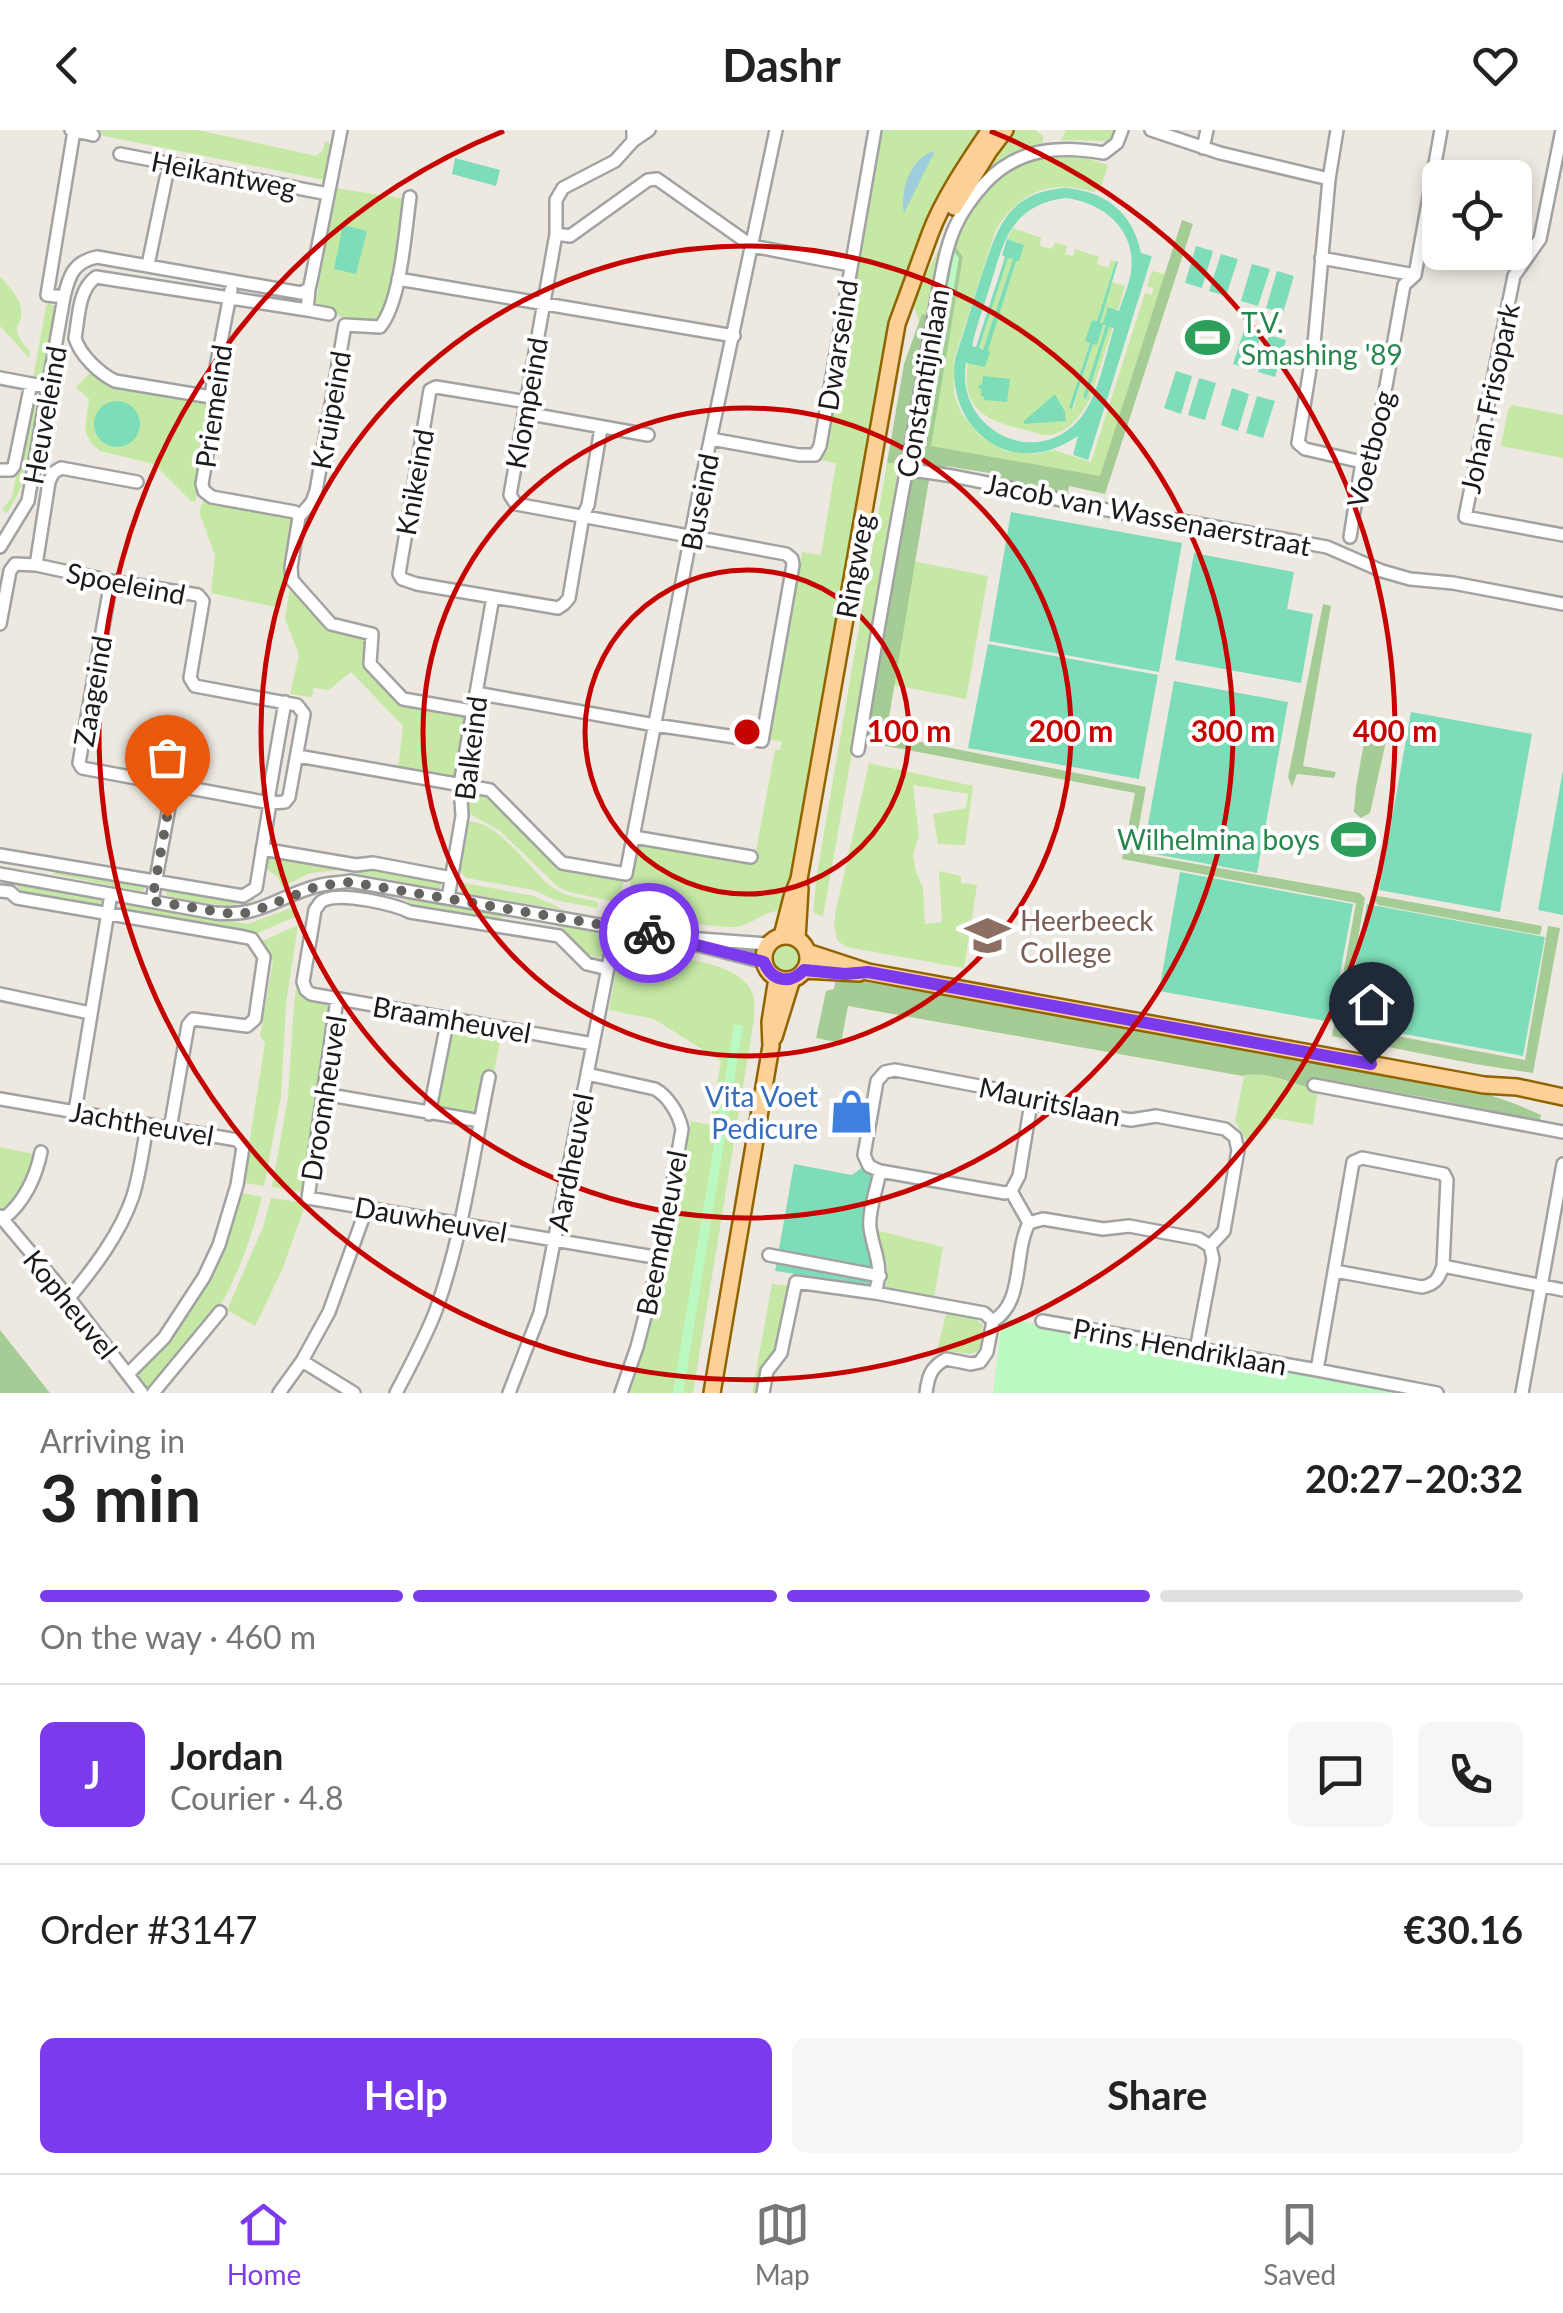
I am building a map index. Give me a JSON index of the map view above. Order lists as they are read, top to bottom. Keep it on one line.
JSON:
{"streets":{"main road":["Ringweg"],"street":["Heikantweg","Dwarseind","Constantijnlaan","Johan Frisopark","Klompeind","Priemeind","Kruipeind","Heuveleind","Voetboog","Knikeind","Buseind","Jacob van Wassenaerstraat","Spoeleind","Zaageind","Balkeind","Braamheuvel","Droomheuvel","Mauritslaan","Jachtheuvel","Aardheuvel","Dauwheuvel","Beemdheuvel","Kopheuvel","Prins Hendriklaan"]},"crossings":[["Dwarseind","Buseind"],["Constantijnlaan","Jacob van Wassenaerstraat"],["Klompeind","Knikeind"],["Priemeind","Kruipeind"],["Knikeind","Balkeind"],["Buseind","Balkeind"],["Spoeleind","Zaageind"],["Braamheuvel","Droomheuvel"],["Braamheuvel","Aardheuvel"],["Droomheuvel","Dauwheuvel"],["Mauritslaan","Prins Hendriklaan"],["Jachtheuvel","Kopheuvel"],["Aardheuvel","Dauwheuvel"],["Aardheuvel","Beemdheuvel"],["Dauwheuvel","Beemdheuvel"]],"places":{"sports":["T.V. Smashing '89","Wilhelmina boys"],"school or university":["Heerbeeck College"],"shop":["Vita Voet Pedicure"]},"page":{"header":"Dashr","heading":["3 min","Arriving in","20:27–20:32"],"panel":["Jordan","Courier · 4.8","Order #3147","€30.16"],"bar":"On the way · 460 m","round":"J","buttons":["Help","Share"],"tabs":["Home","Map","Saved"]},"rings":["100 m","200 m","300 m","400 m"]}
